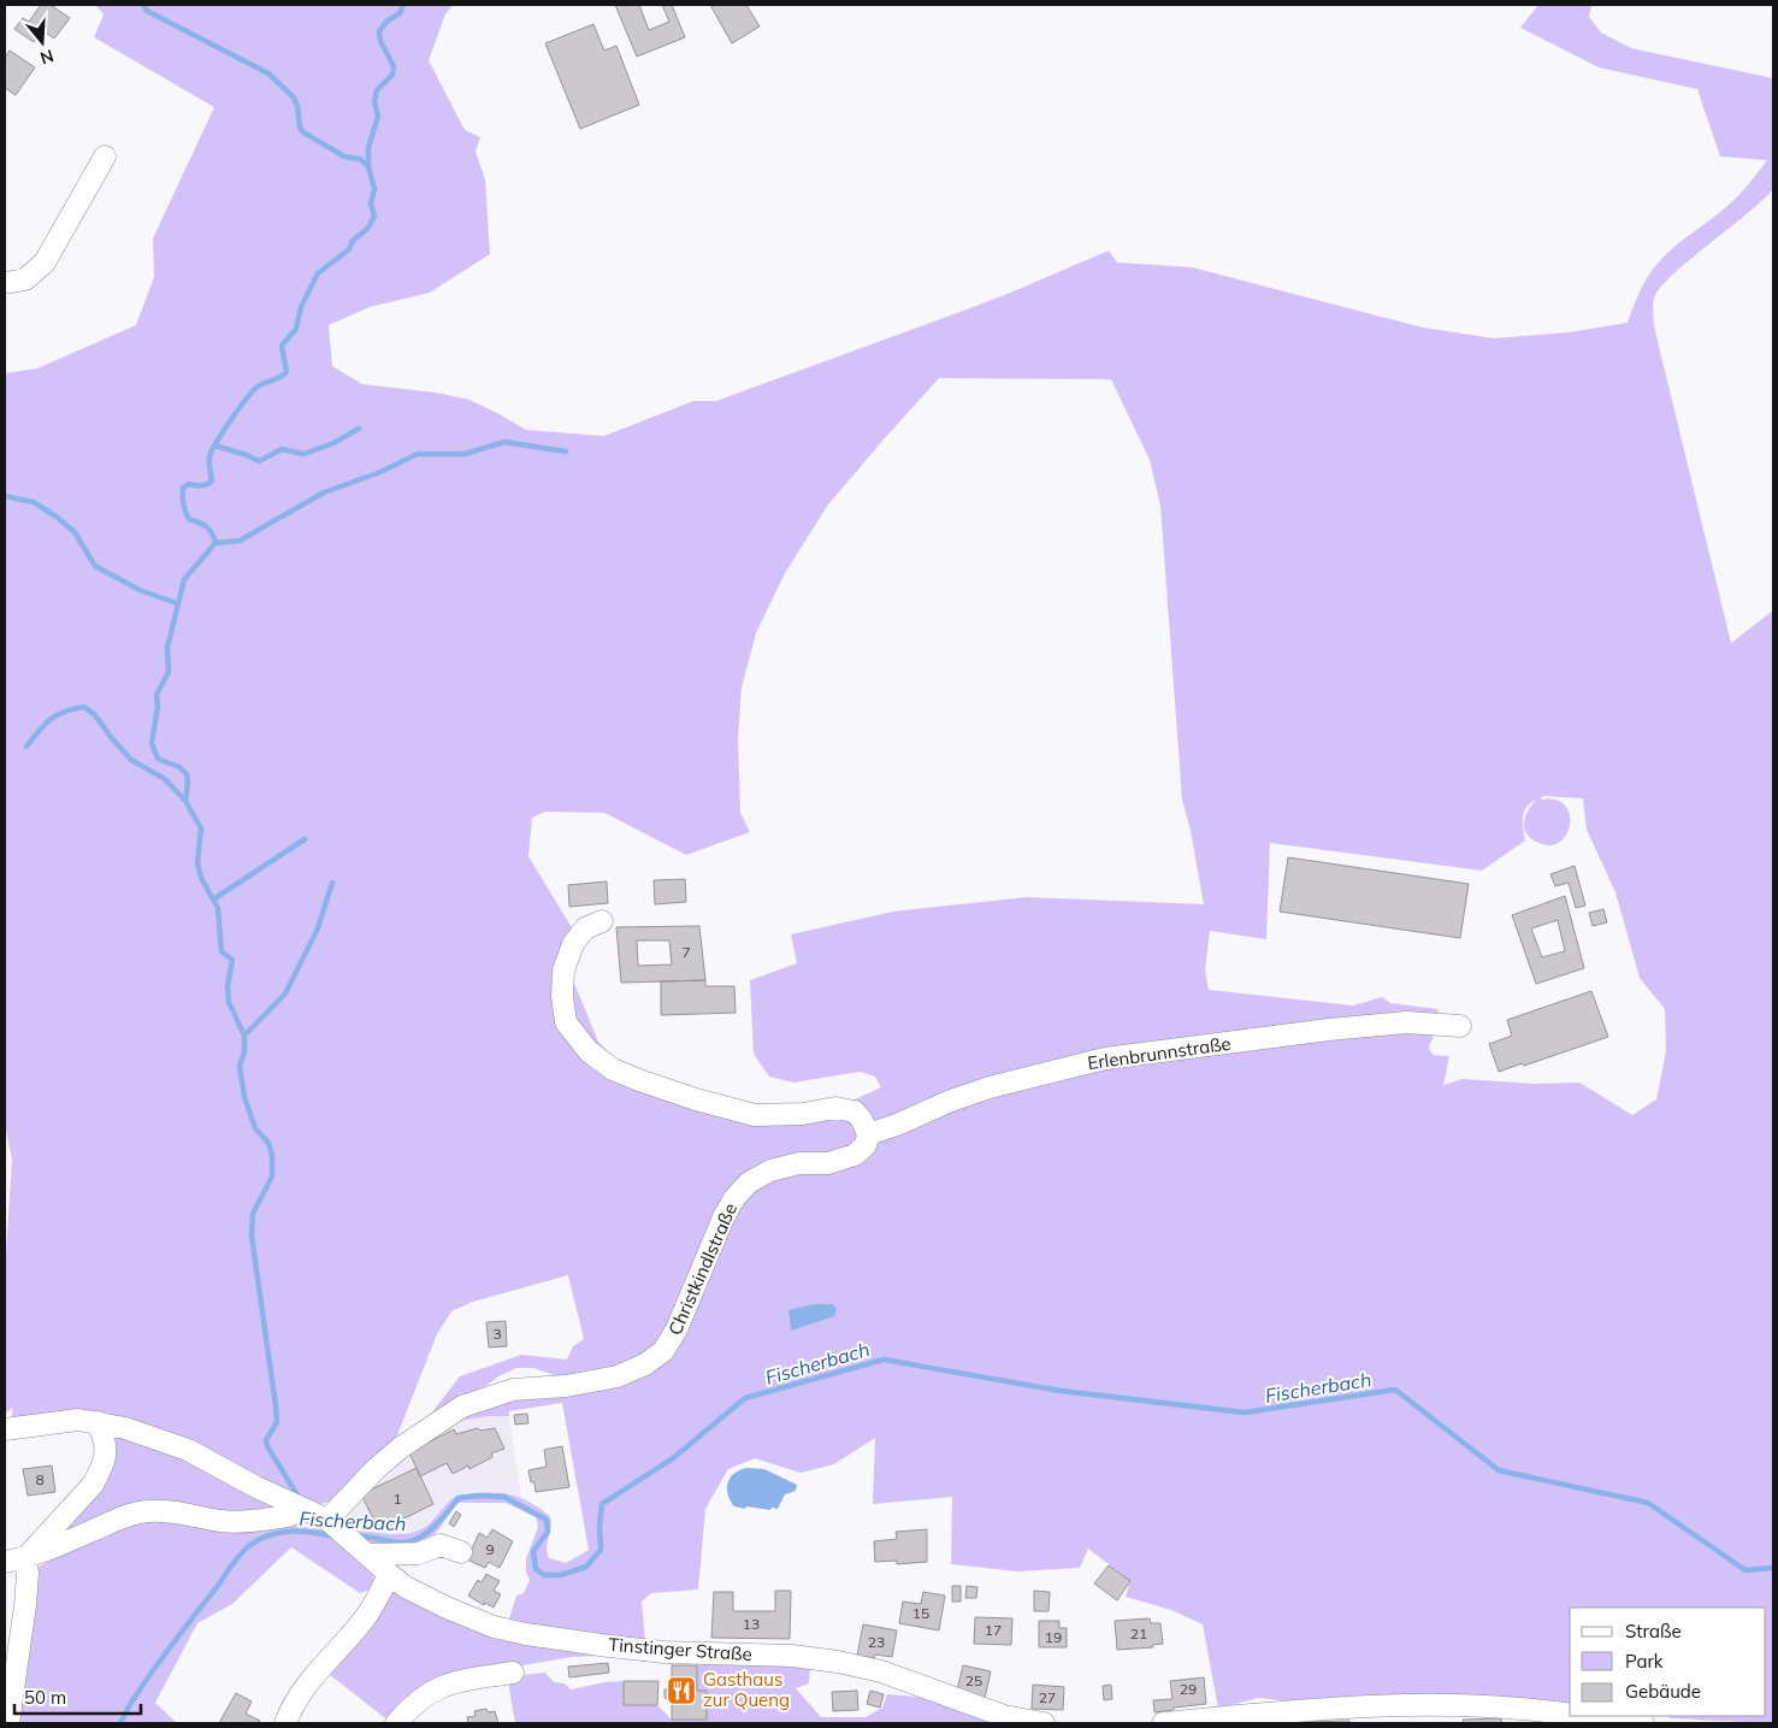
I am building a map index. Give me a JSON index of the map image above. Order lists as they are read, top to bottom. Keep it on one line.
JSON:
{"streets":{"street":["Erlenbrunnstraße","Christkindlstraße","Tinstinger Straße"]},"crossings":[["Erlenbrunnstraße","Christkindlstraße"],["Christkindlstraße","Tinstinger Straße"]],"water":["Fischerbach"],"places":{"restaurant":["Gasthaus zur Queng"]},"house_numbers":["7","3","8","1","9","15","13","17","21","19","23","25","29","27"],"legend":["Straße","Park","Gebäude"],"scale_bar":"50 m","north":"bottom"}
